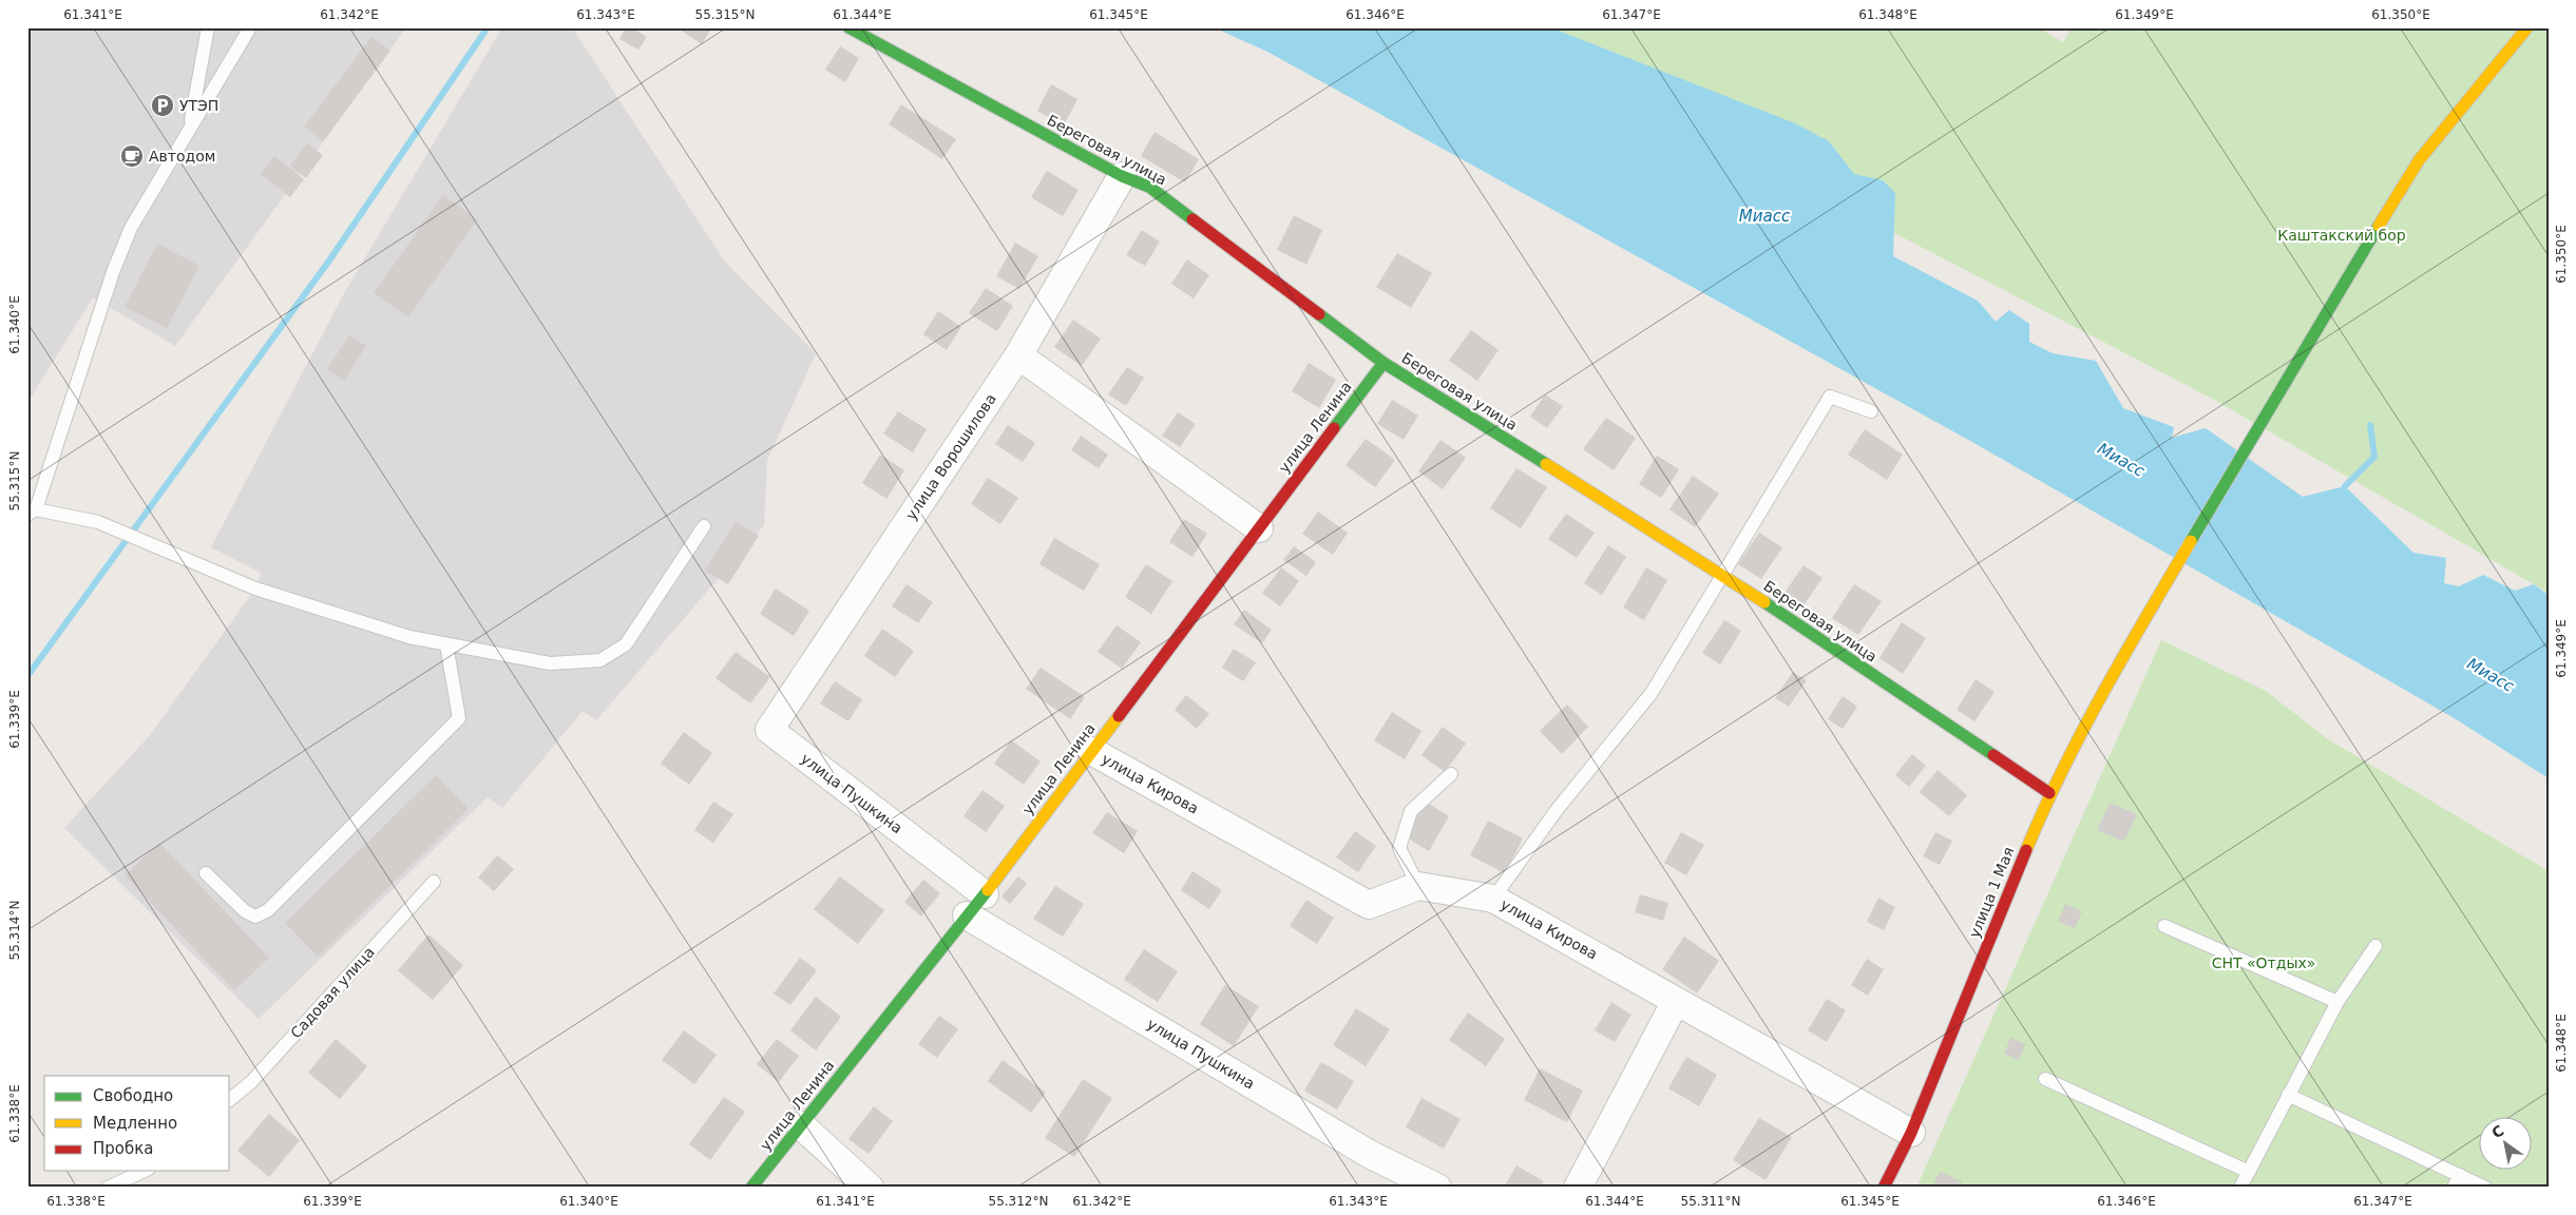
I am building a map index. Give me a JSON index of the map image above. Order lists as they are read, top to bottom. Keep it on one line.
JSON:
{"streets":{"street":["Береговая улица","улица Ленина","улица Ворошилова","улица Кирова","улица Пушкина","улица 1 Мая"],"lane":["Садовая улица"]},"crossings":[["Береговая улица","улица Ленина"],["Береговая улица","улица Ворошилова"],["Береговая улица","улица 1 Мая"],["улица Ленина","улица Кирова"],["улица Ленина","улица Пушкина"],["улица Ворошилова","улица Пушкина"],["улица Кирова","улица 1 Мая"]],"water":["Миасс"],"parks":["Каштакский бор","СНТ «Отдых»"],"places":{"parking":["УТЭП"],"cafe":["Автодом"]},"legend":["Свободно","Медленно","Пробка"],"north":"top left","coordinates":["61.341°E","61.342°E","61.343°E","55.315°N","61.344°E","61.345°E","61.346°E","61.347°E","61.348°E","61.349°E","61.350°E","61.340°E","61.339°E","55.314°N","61.338°E","55.312°N","55.311°N"]}
